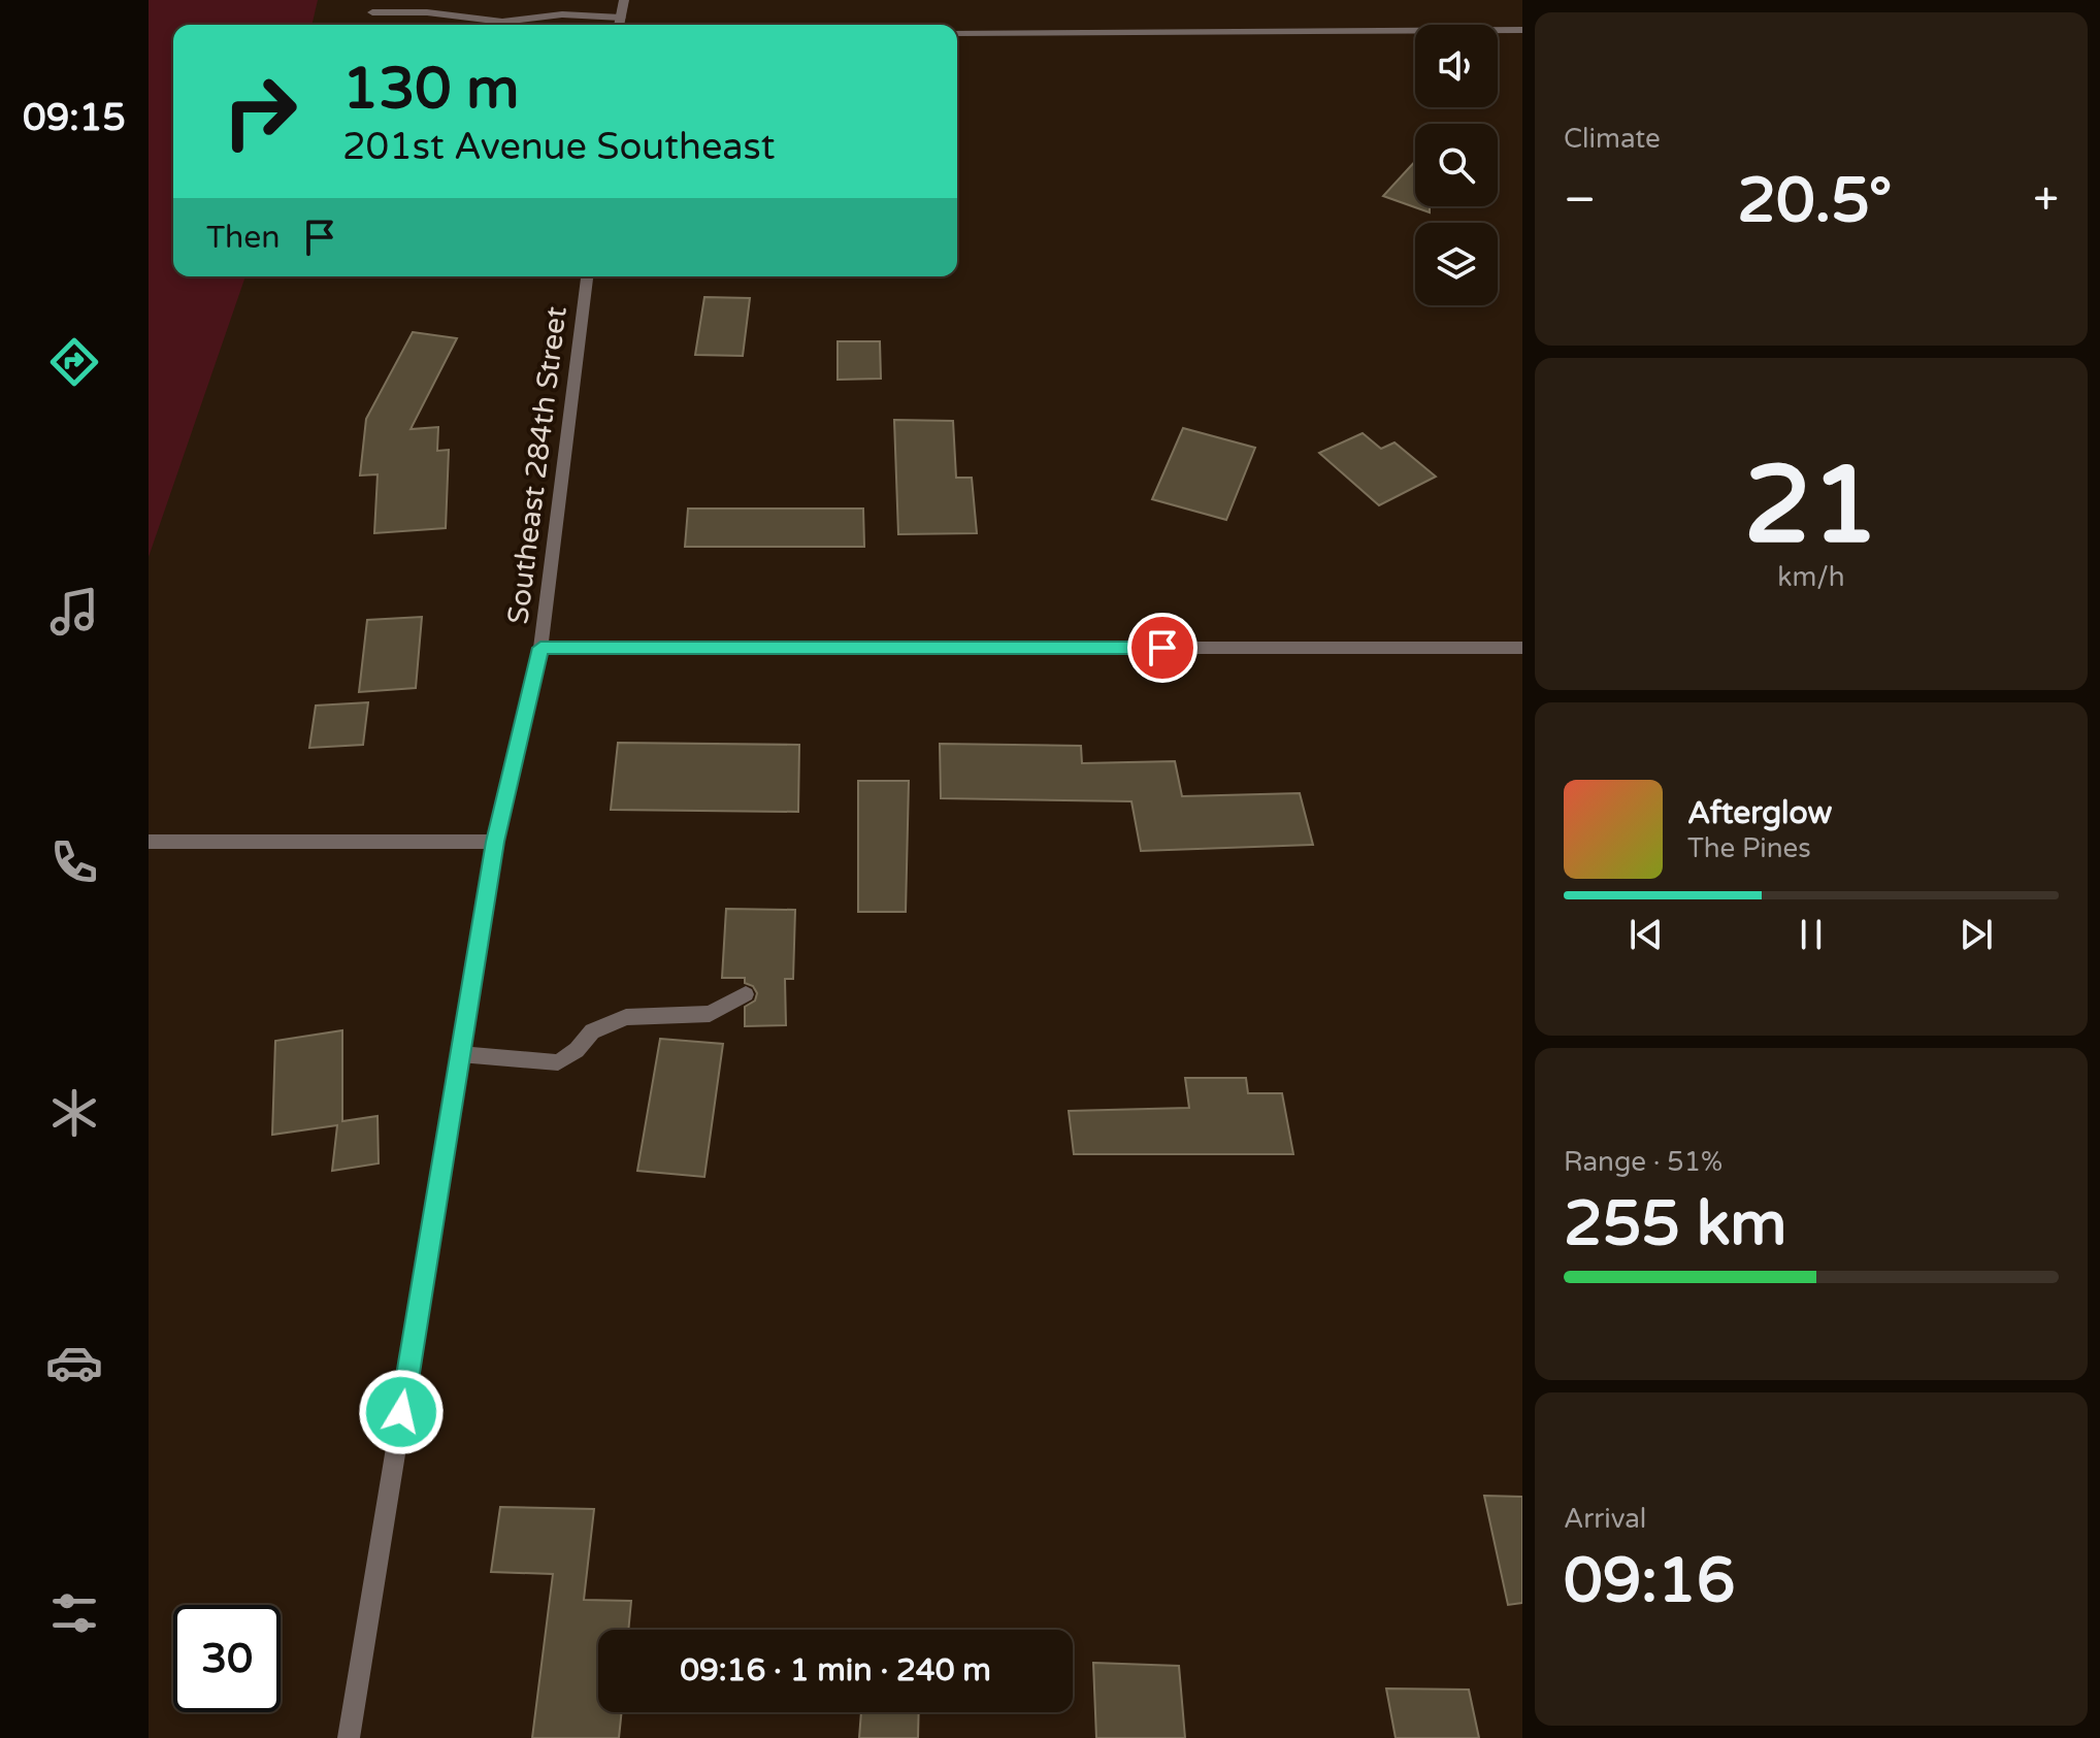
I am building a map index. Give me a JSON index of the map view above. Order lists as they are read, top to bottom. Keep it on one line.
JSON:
{"streets":{"street":["Southeast 284th Street"]},"page":{"tabs":"09:15","tile":["Climate",["21","km/h"],["Range · 51%","255 km"],["Arrival","09:16"]],"turn":["130 m","201st Avenue Southeast"],"heat":["−","20.5°","+"],"then":"Then","song":["Afterglow","The Pines"],"limit":"30","trip":"09:16 · 1 min · 240 m"}}
